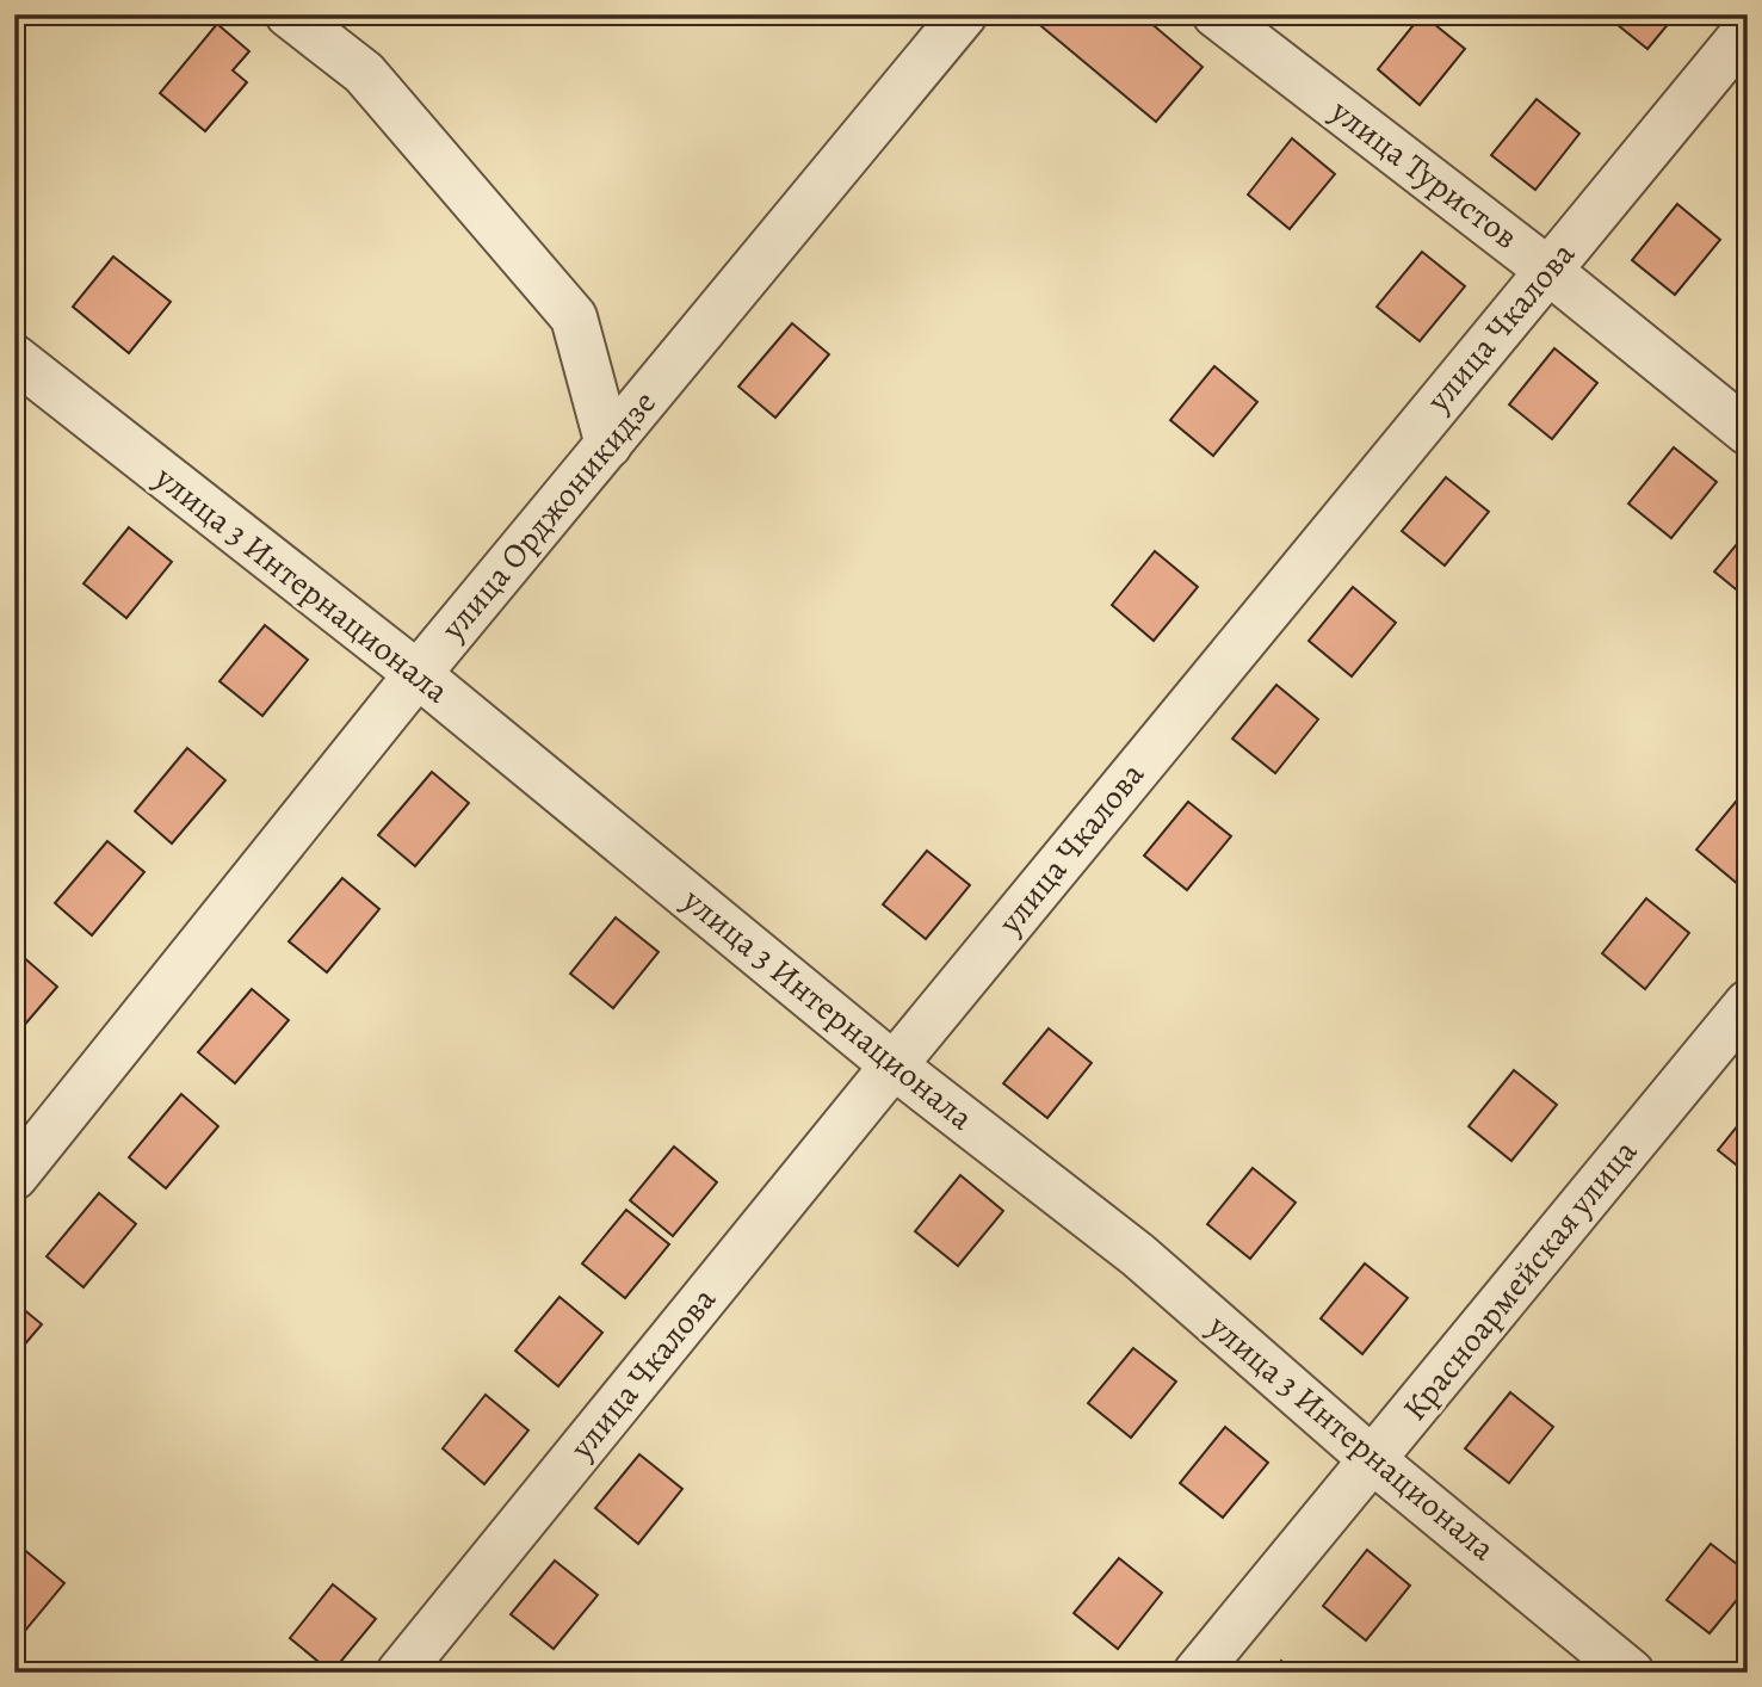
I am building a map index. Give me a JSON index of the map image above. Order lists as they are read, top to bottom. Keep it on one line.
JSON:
{"streets":{"street":["улица Туристов","улица Чкалова","улица Орджоникидзе","улица 3 Интернационала","Красноармейская улица"]},"crossings":[["улица Туристов","улица Чкалова"],["улица Чкалова","улица 3 Интернационала"],["улица Орджоникидзе","улица 3 Интернационала"],["улица 3 Интернационала","Красноармейская улица"]]}
